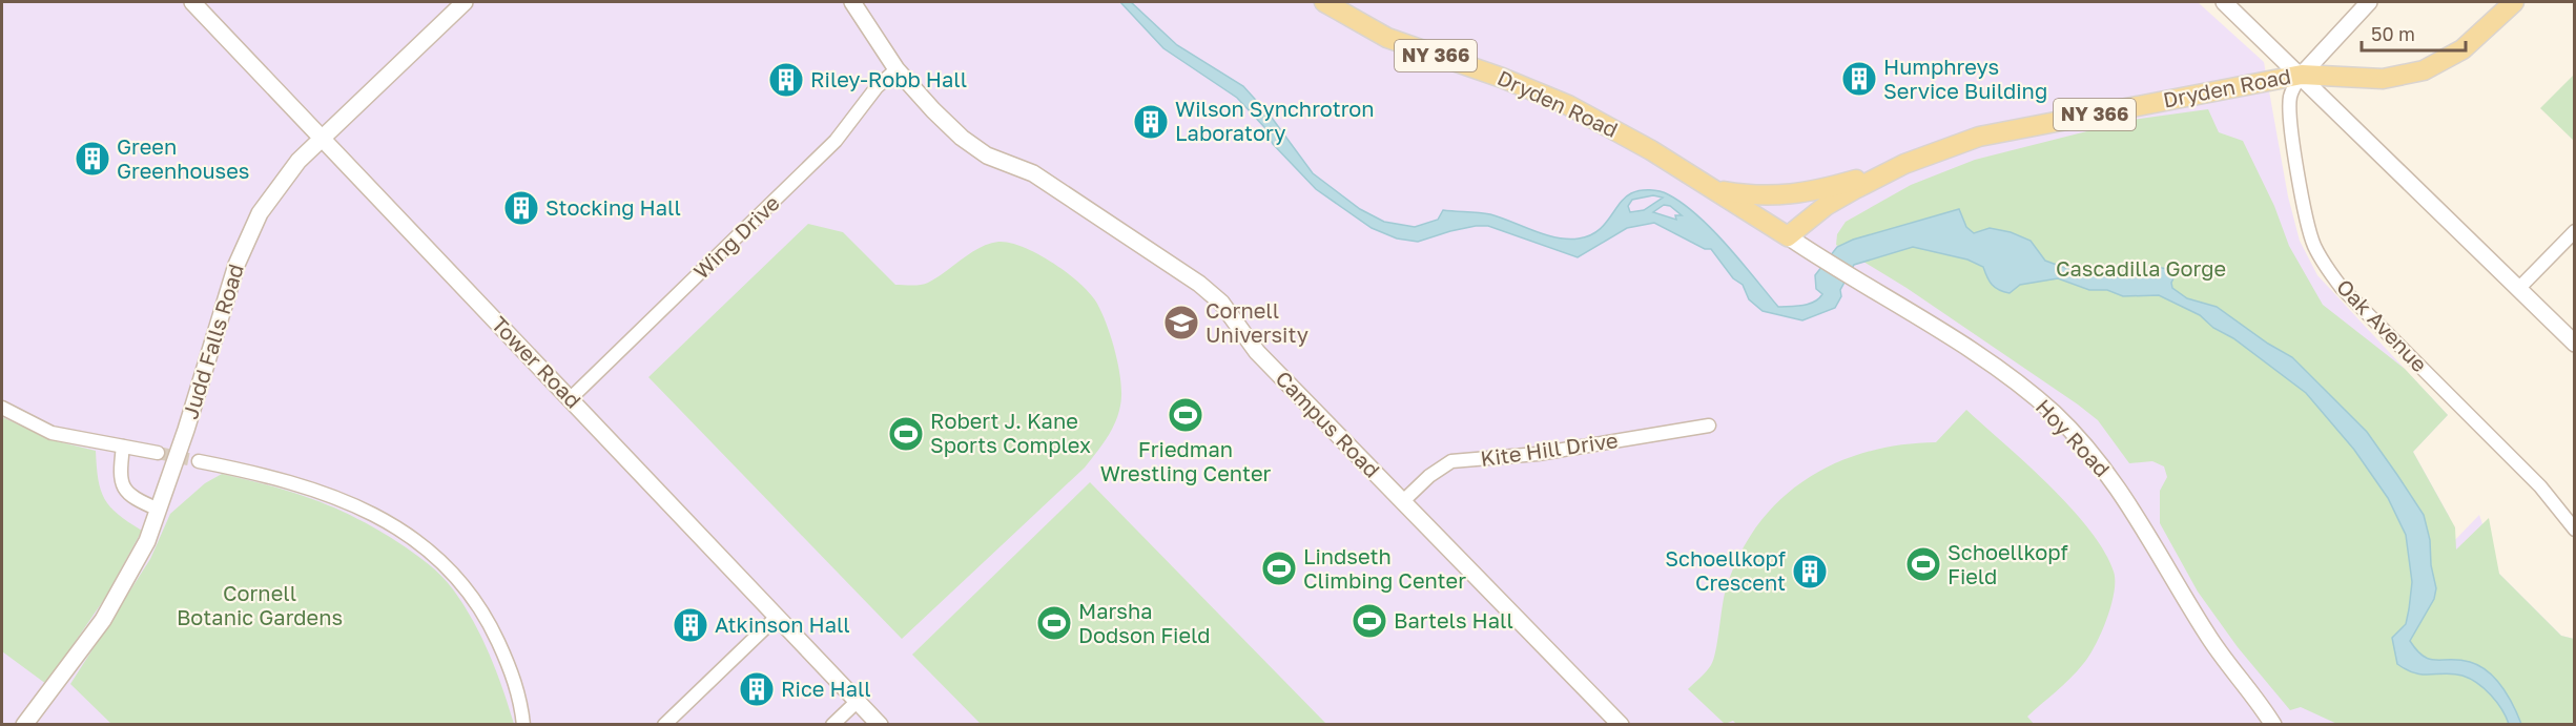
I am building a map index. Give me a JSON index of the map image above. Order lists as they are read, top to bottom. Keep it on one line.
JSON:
{"streets":{"main road":["NY 366","Dryden Road"],"street":["Wing Drive","Oak Avenue","Judd Falls Road","Tower Road","Campus Road","Hoy Road","Kite Hill Drive"]},"crossings":[["NY 366","Dryden Road"],["NY 366","Oak Avenue"],["Dryden Road","Oak Avenue"],["Dryden Road","Hoy Road"],["Wing Drive","Tower Road"],["Wing Drive","Campus Road"],["Judd Falls Road","Tower Road"],["Campus Road","Kite Hill Drive"]],"parks":["Cascadilla Gorge","Cornell Botanic Gardens"],"places":{"building":["Humphreys Service Building","Riley-Robb Hall","Wilson Synchrotron Laboratory","Green Greenhouses","Stocking Hall","Schoellkopf Crescent","Atkinson Hall","Rice Hall"],"school or university":["Cornell University"],"sports":["Friedman Wrestling Center","Robert J. Kane Sports Complex","Schoellkopf Field","Lindseth Climbing Center","Bartels Hall","Marsha Dodson Field"]},"scale_bar":"50 m"}
